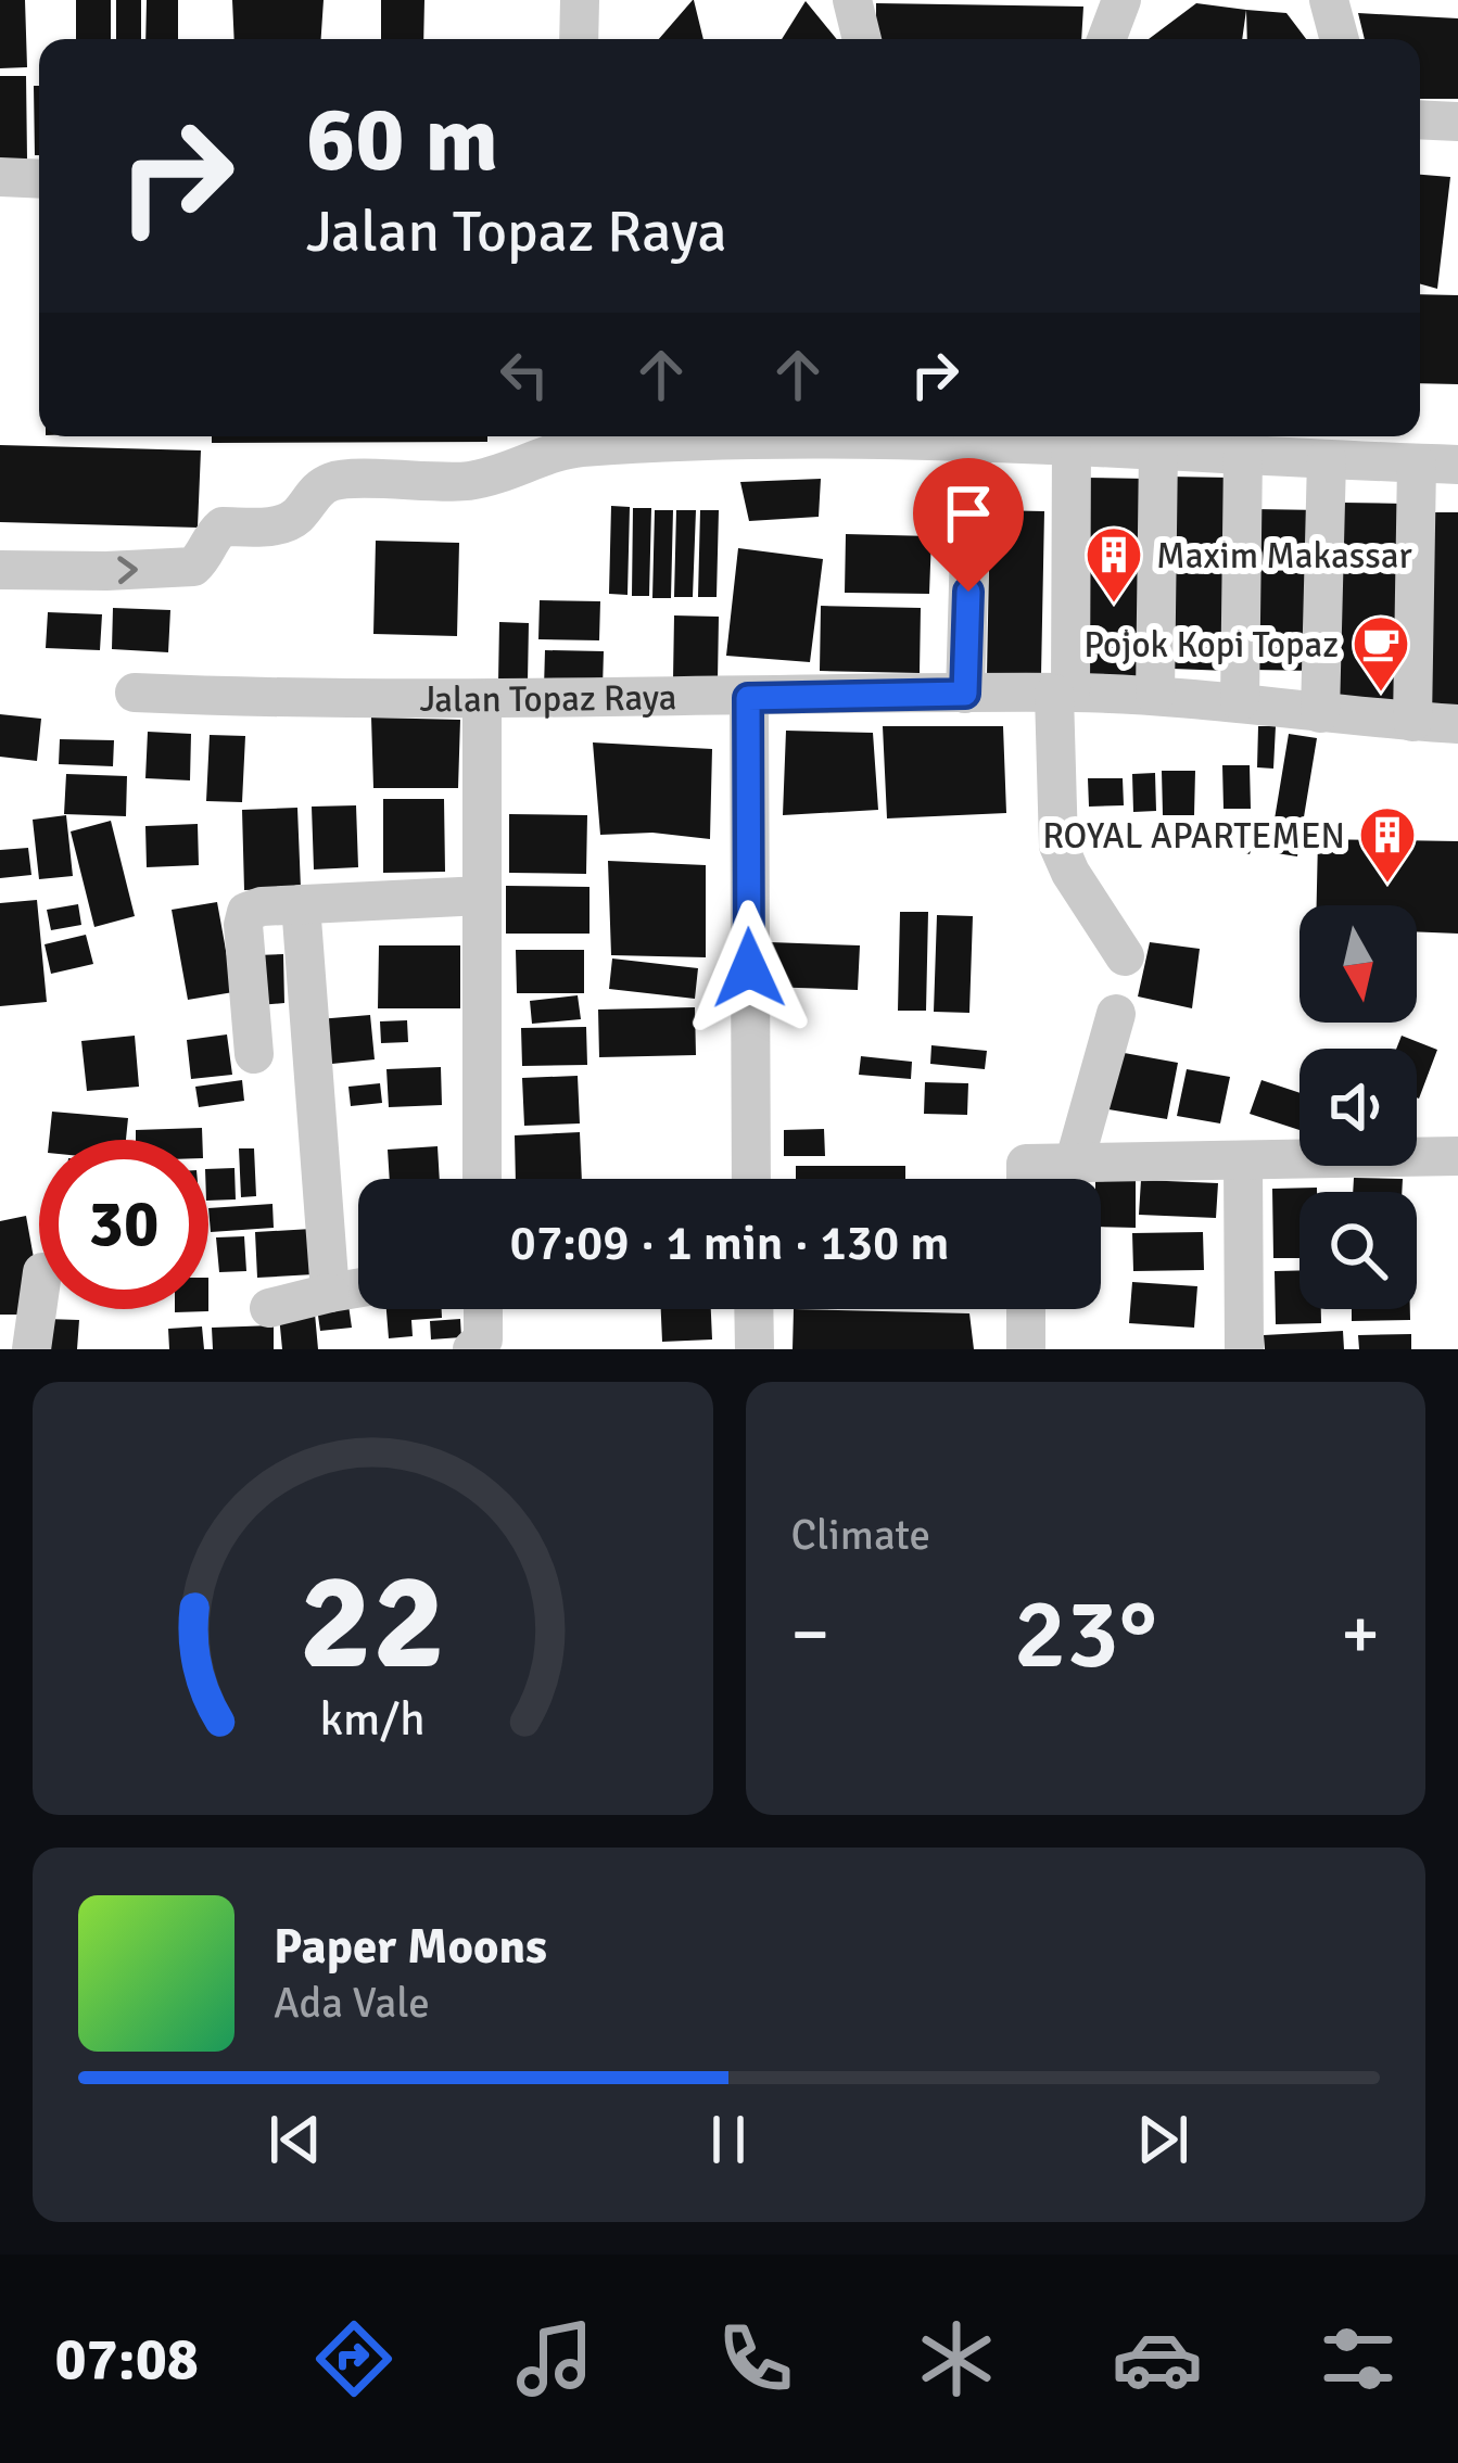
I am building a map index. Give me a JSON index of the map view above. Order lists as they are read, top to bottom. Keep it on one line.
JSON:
{"streets":{"street":["Jalan Topaz Raya"]},"places":{"building":["Maxim Makassar","ROYAL APARTEMEN"],"cafe":["Pojok Kopi Topaz"]},"north":"bottom","page":{"turn":["60 m","Jalan Topaz Raya"],"limit":"30","trip":"07:09 · 1 min · 130 m","tile":"Climate","heat":["−","23°","+"],"song":["Paper Moons","Ada Vale"],"tabs":"07:08","gauge":["22","km/h"]}}
